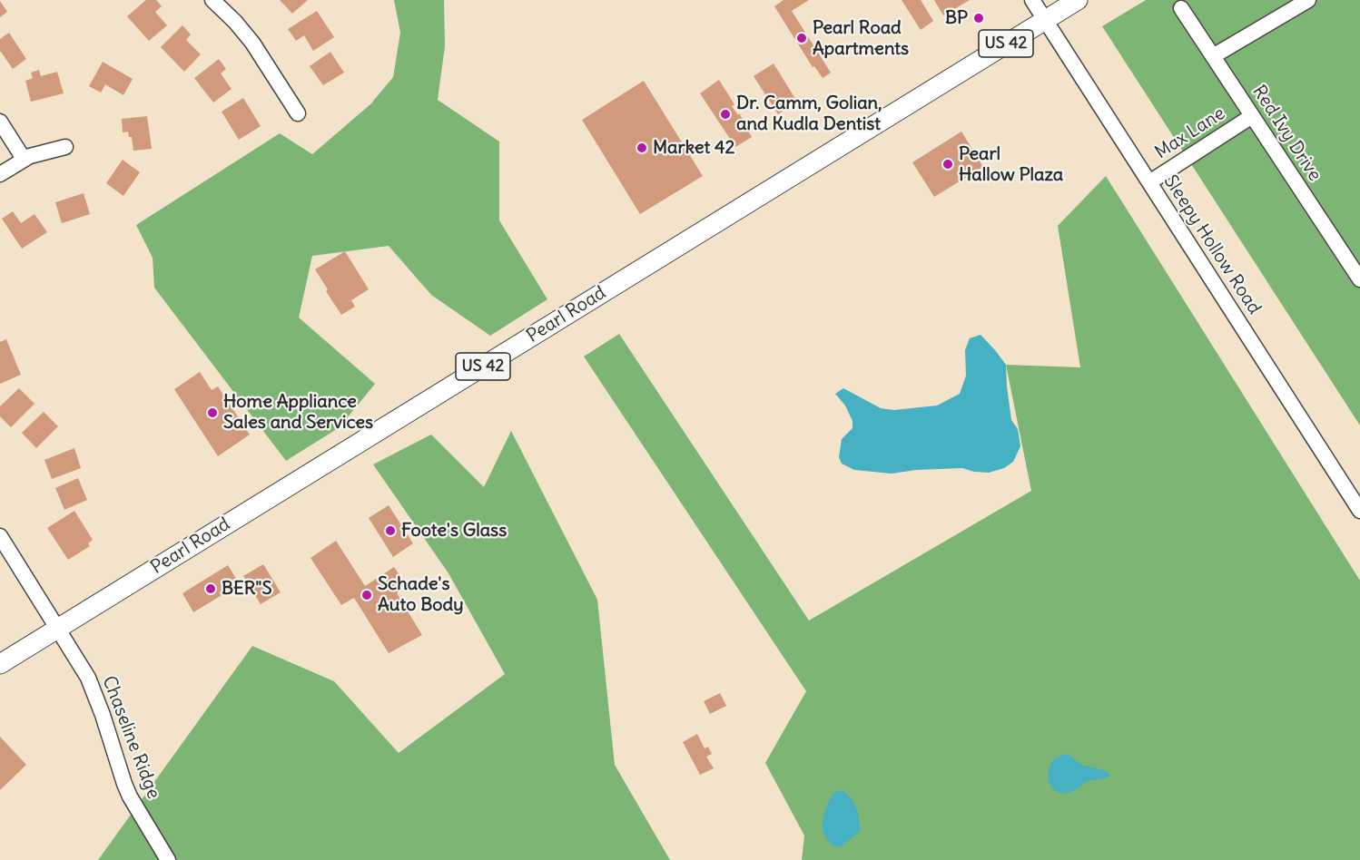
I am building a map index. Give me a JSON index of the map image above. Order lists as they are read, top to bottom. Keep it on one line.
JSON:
{"streets":{"main road":["US 42","Pearl Road"],"street":["Max Lane","Red Ivy Drive","Sleepy Hollow Road","Chaseline Ridge"]},"crossings":[["Max Lane","Red Ivy Drive"],["Max Lane","Sleepy Hollow Road"],["Sleepy Hollow Road","Pearl Road"],["Pearl Road","Chaseline Ridge"]],"places":["BP","Pearl Road Apartments","Dr. Camm, Golian, and Kudla Dentist","Market 42","Pearl Hallow Plaza","Home Appliance Sales and Services","Foote's Glass","BER\"S","Schade's Auto Body"]}
